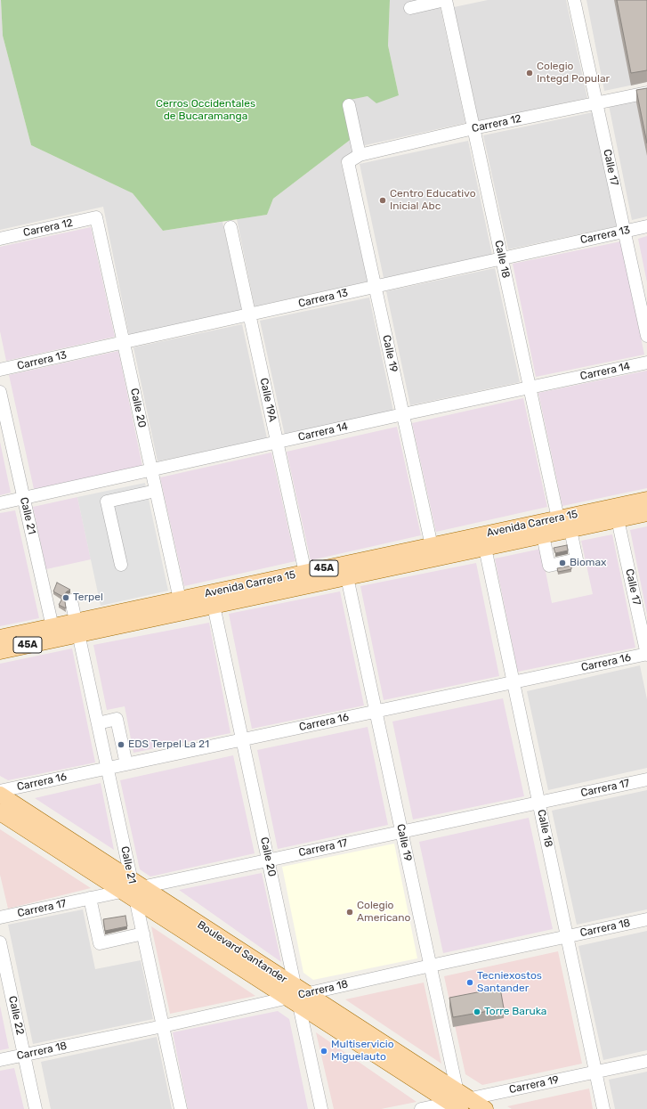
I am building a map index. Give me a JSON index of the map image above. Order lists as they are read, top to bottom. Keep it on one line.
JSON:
{"streets":{"main road":["Avenida Carrera 15","45A","Boulevard Santander"],"street":["Carrera 12","Calle 17","Carrera 13","Calle 18","Calle 19","Carrera 14","Calle 19A","Calle 20","Calle 21","Carrera 16","Carrera 17","Carrera 18","Calle 22","Carrera 19"]},"crossings":[["Carrera 12","Calle 17"],["Carrera 12","Calle 18"],["Carrera 12","Calle 19"],["Carrera 12","Calle 20"],["Calle 17","Carrera 13"],["Calle 17","Avenida Carrera 15"],["Calle 17","Carrera 16"],["Carrera 13","Calle 18"],["Carrera 13","Calle 19"],["Carrera 13","Calle 19A"],["Carrera 13","Calle 20"],["Calle 18","Carrera 14"],["Calle 18","Avenida Carrera 15"],["Calle 18","Carrera 16"],["Calle 18","Carrera 17"],["Calle 18","Carrera 18"],["Calle 18","Carrera 19"],["Calle 19","Carrera 14"],["Calle 19","Avenida Carrera 15"],["Calle 19","Carrera 16"],["Calle 19","Carrera 17"],["Calle 19","Carrera 18"],["Calle 19","Boulevard Santander"],["Calle 19","Carrera 19"],["Carrera 14","Calle 19A"],["Carrera 14","Calle 20"],["Carrera 14","Calle 21"],["Calle 19A","Avenida Carrera 15"],["Calle 20","Avenida Carrera 15"],["Calle 20","Carrera 16"],["Calle 20","Carrera 17"],["Calle 20","Carrera 18"],["Calle 20","Boulevard Santander"],["Calle 21","Avenida Carrera 15"],["Calle 21","Carrera 16"],["Calle 21","Carrera 17"],["Calle 21","Carrera 18"],["Calle 21","Boulevard Santander"],["Carrera 17","Boulevard Santander"],["Carrera 18","Boulevard Santander"],["Carrera 18","Calle 22"],["Boulevard Santander","Carrera 19"]],"parks":["Cerros Occidentales de Bucaramanga"],"places":["Colegio Integd Popular","Centro Educativo Inicial Abc","Biomax","Terpel","EDS Terpel La 21","Colegio Americano","Tecniexostos Santander","Torre Baruka","Multiservicio Miguelauto"]}
